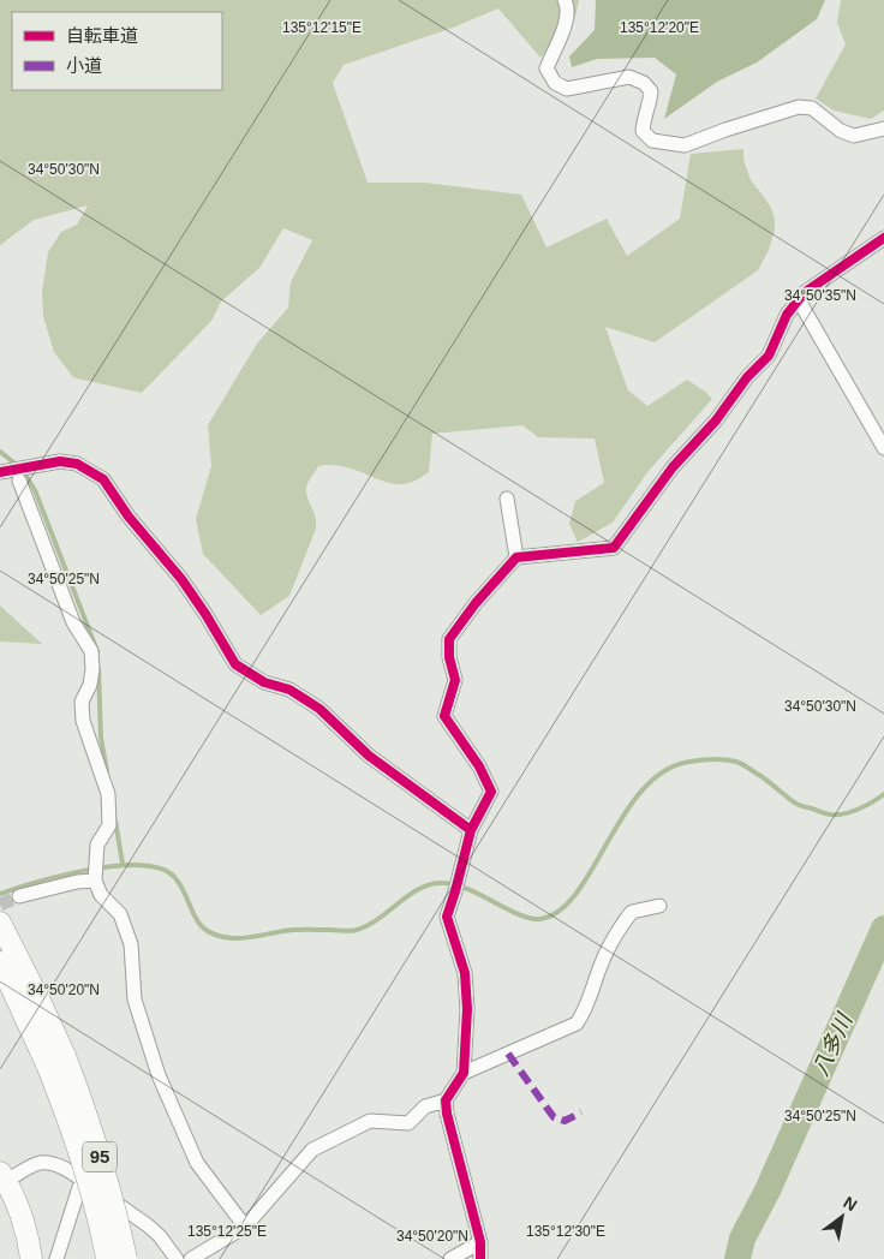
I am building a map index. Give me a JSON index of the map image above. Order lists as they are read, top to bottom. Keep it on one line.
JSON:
{"streets":{"main road":["95"]},"water":["八多川"],"legend":["自転車道","小道"],"north":"top right","coordinates":["135°12'15\"E","135°12'20\"E","34°50'30\"N","34°50'35\"N","34°50'25\"N","34°50'20\"N","135°12'25\"E","135°12'30\"E"]}
